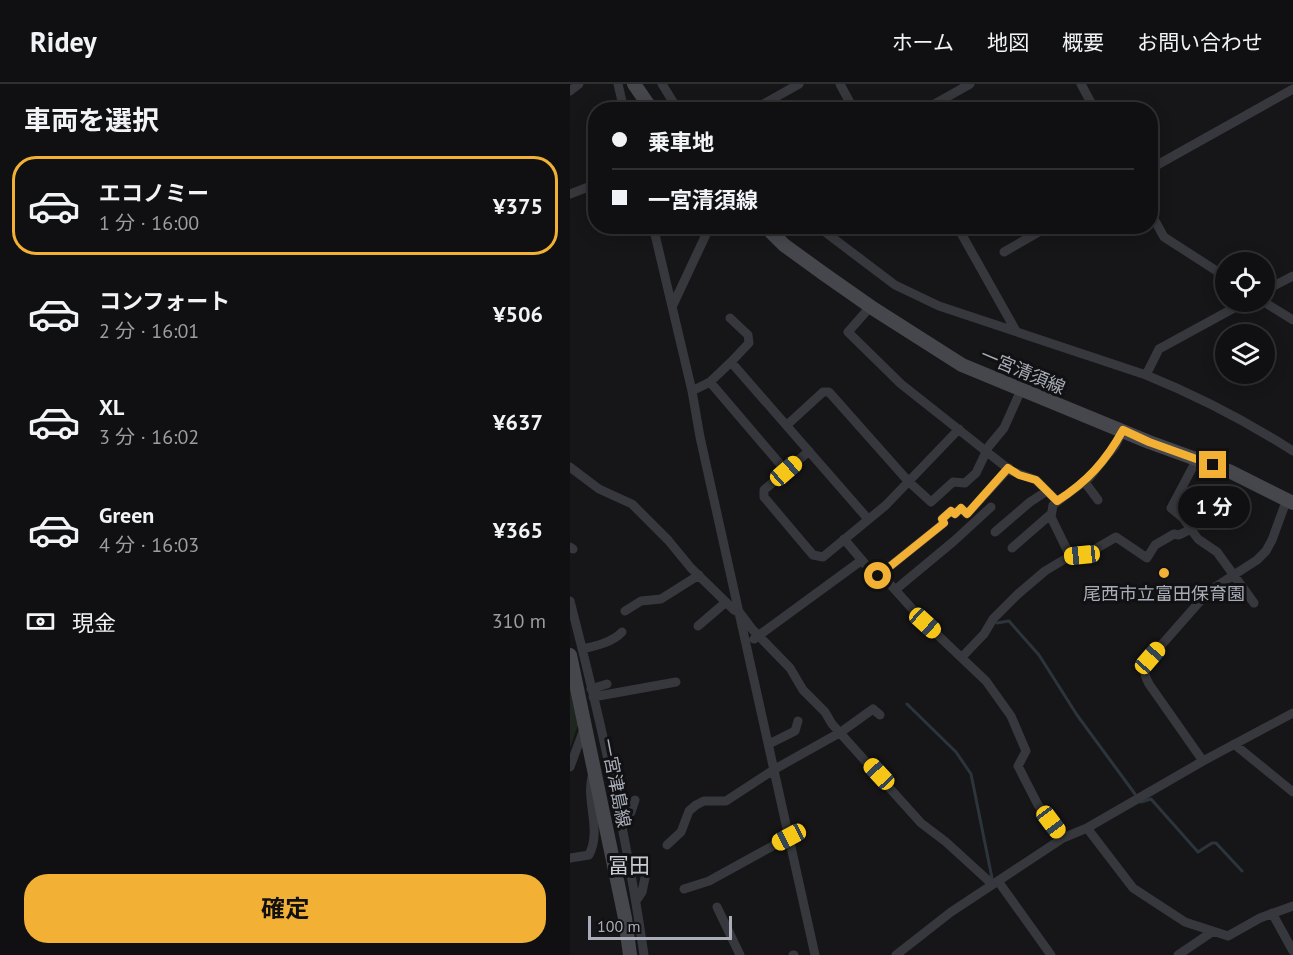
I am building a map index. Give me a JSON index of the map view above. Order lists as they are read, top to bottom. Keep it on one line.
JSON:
{"streets":{"main road":["一宮清須線","一宮津島線"]},"districts":["冨田"],"places":["尾西市立富田保育園"],"scale_bar":"100 m","page":{"header":"Ridey","nav":["ホーム","地図","概要","お問い合わせ"],"heading":"車両を選択","banner":["乗車地","一宮清須線"],"list":[{"name":"エコノミー","note":"1 分 · 16:00","value":"¥375"},{"name":"コンフォート","note":"2 分 · 16:01","value":"¥506"},{"name":"XL","note":"3 分 · 16:02","value":"¥637"},{"name":"Green","note":"4 分 · 16:03","value":"¥365"}],"bubble":"1 分","pay":["現金","310 m"],"buttons":"確定","scale":"100 m"}}
